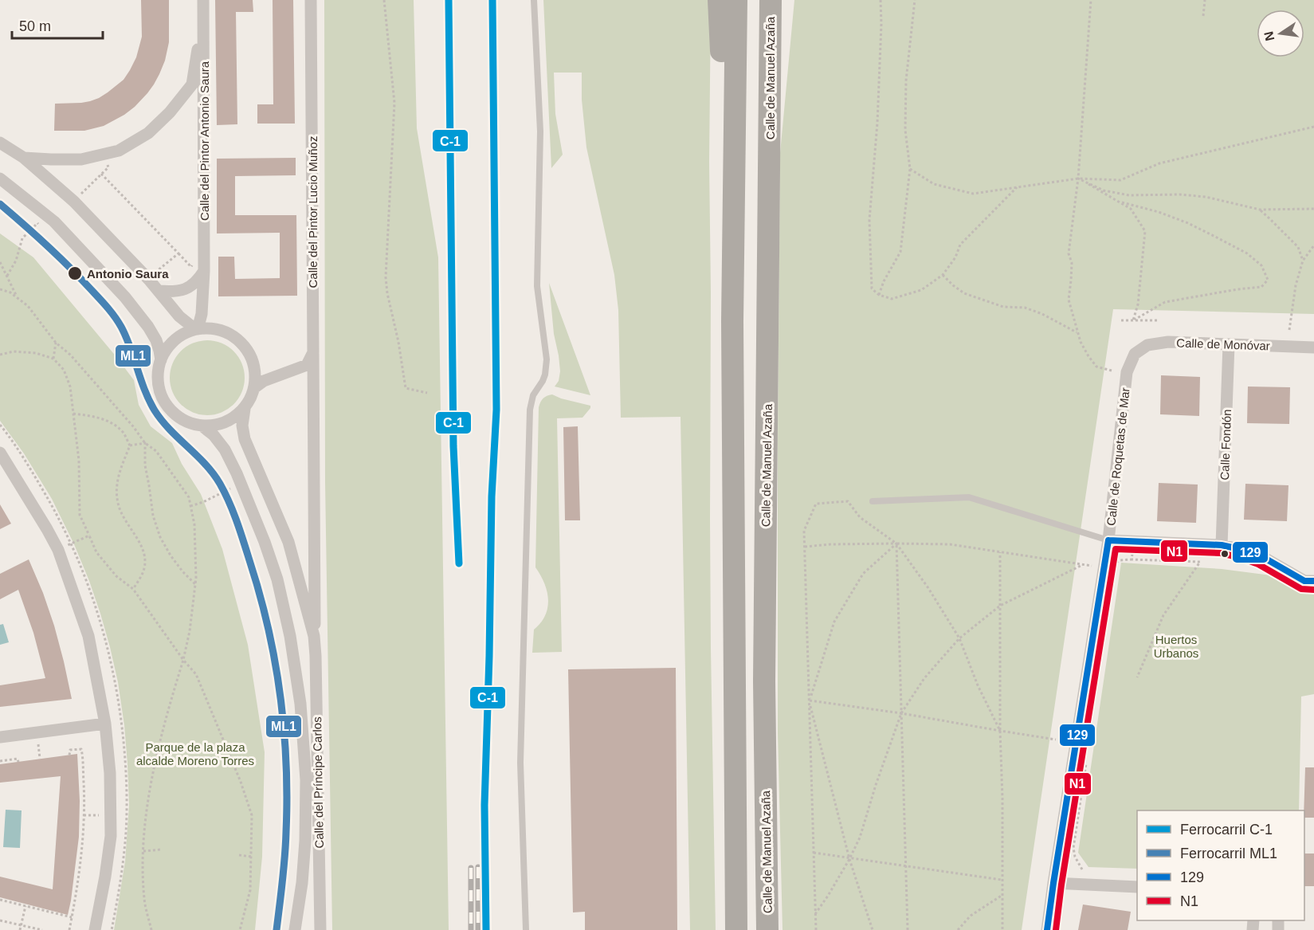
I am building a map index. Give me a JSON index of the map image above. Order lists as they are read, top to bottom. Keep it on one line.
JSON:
{"streets":{"highway":["Calle de Manuel Azaña"],"street":["Calle del Pintor Antonio Saura","Calle del Pintor Lucio Muñoz","Calle de Monóvar","Calle Fondón","Calle de Roquetas de Mar","Calle del Príncipe Carlos"]},"crossings":[["Calle del Pintor Antonio Saura","Calle del Príncipe Carlos"],["Calle del Pintor Lucio Muñoz","Calle del Príncipe Carlos"],["Calle de Monóvar","Calle Fondón"],["Calle de Monóvar","Calle de Roquetas de Mar"]],"parks":["Huertos Urbanos","Parque de la plaza alcalde Moreno Torres"],"places":["Antonio Saura"],"lines":["rail line C-1","rail line ML1","transit line 129","transit line N1"],"legend":["Ferrocarril C-1","Ferrocarril ML1","129","N1"],"scale_bar":"50 m","north":"left"}
